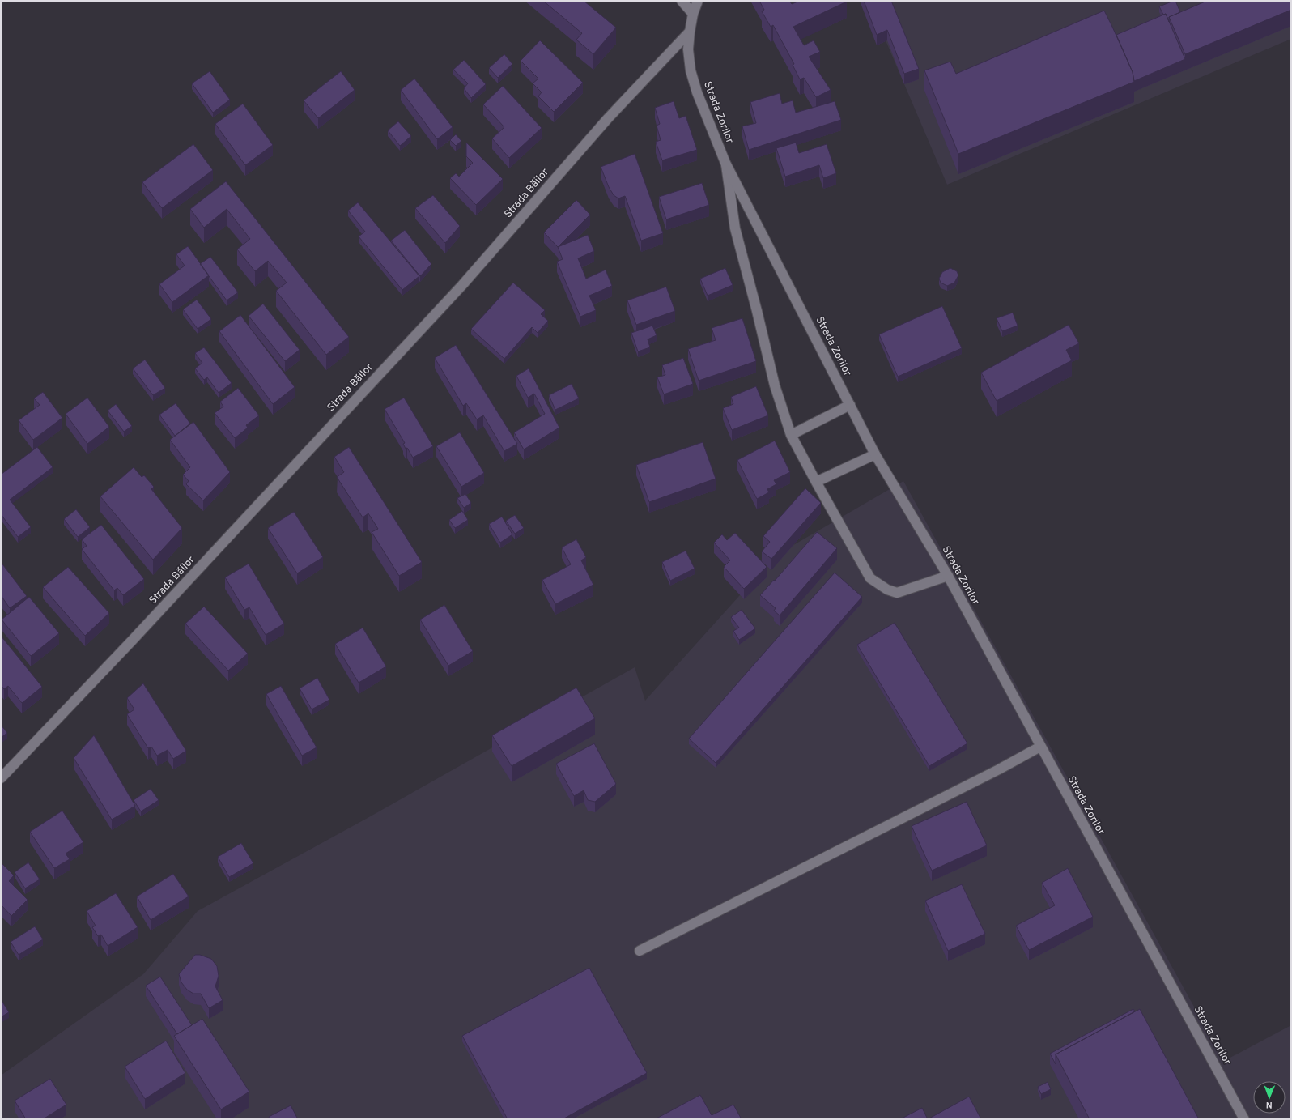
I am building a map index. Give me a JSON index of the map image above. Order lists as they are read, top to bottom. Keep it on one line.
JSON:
{"streets":{"street":["Strada Zorilor","Strada Băilor"]},"crossings":[["Strada Zorilor","Strada Băilor"]],"north":"bottom"}
